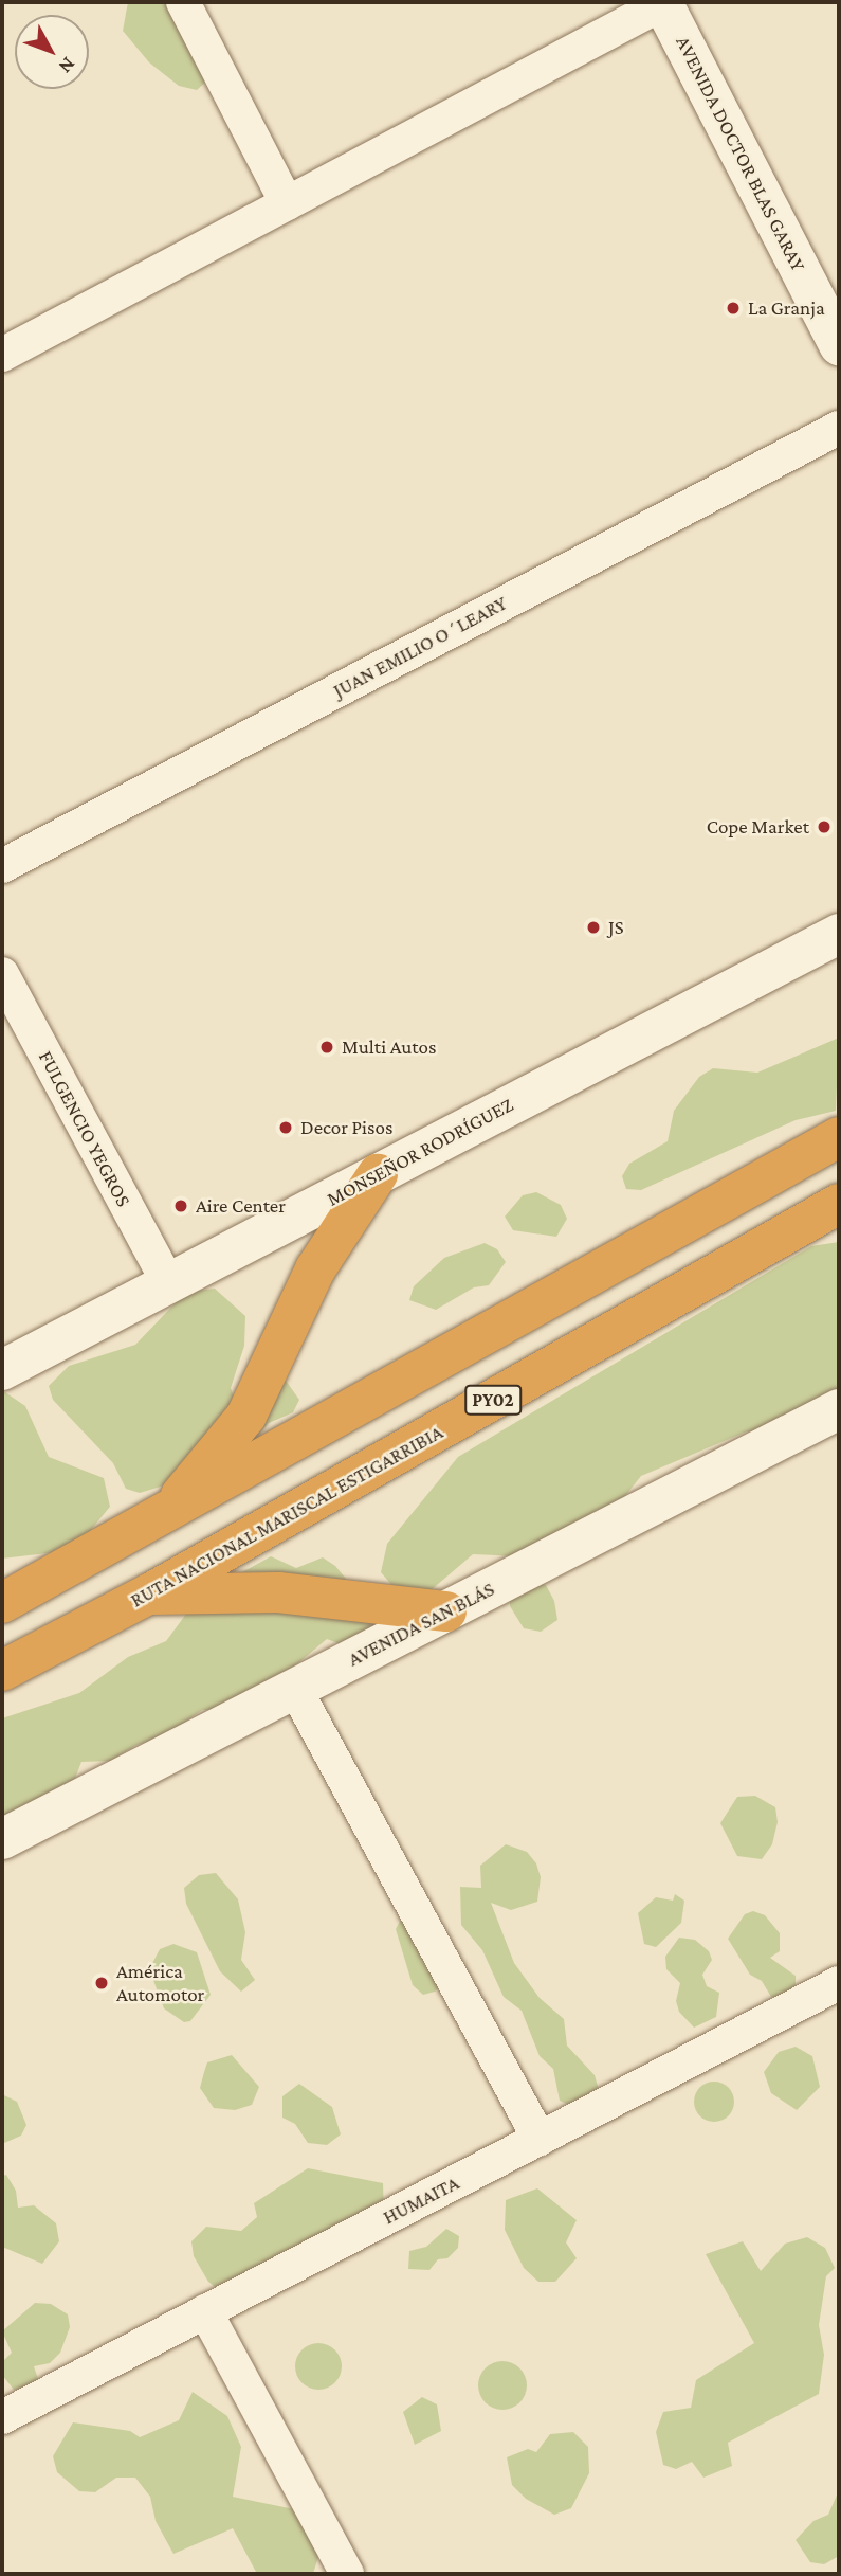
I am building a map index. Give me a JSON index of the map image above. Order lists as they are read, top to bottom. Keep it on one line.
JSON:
{"streets":{"highway":["PY02","RUTA NACIONAL MARISCAL ESTIGARRIBIA"],"street":["AVENIDA DOCTOR BLAS GARAY","JUAN EMILIO O´LEARY","FULGENCIO YEGROS","MONSEÑOR RODRÍGUEZ","AVENIDA SAN BLÁS","HUMAITA"]},"crossings":[["FULGENCIO YEGROS","MONSEÑOR RODRÍGUEZ"]],"places":["La Granja","Cope Market","JS","Multi Autos","Decor Pisos","Aire Center","América Automotor"],"north":"bottom right"}
